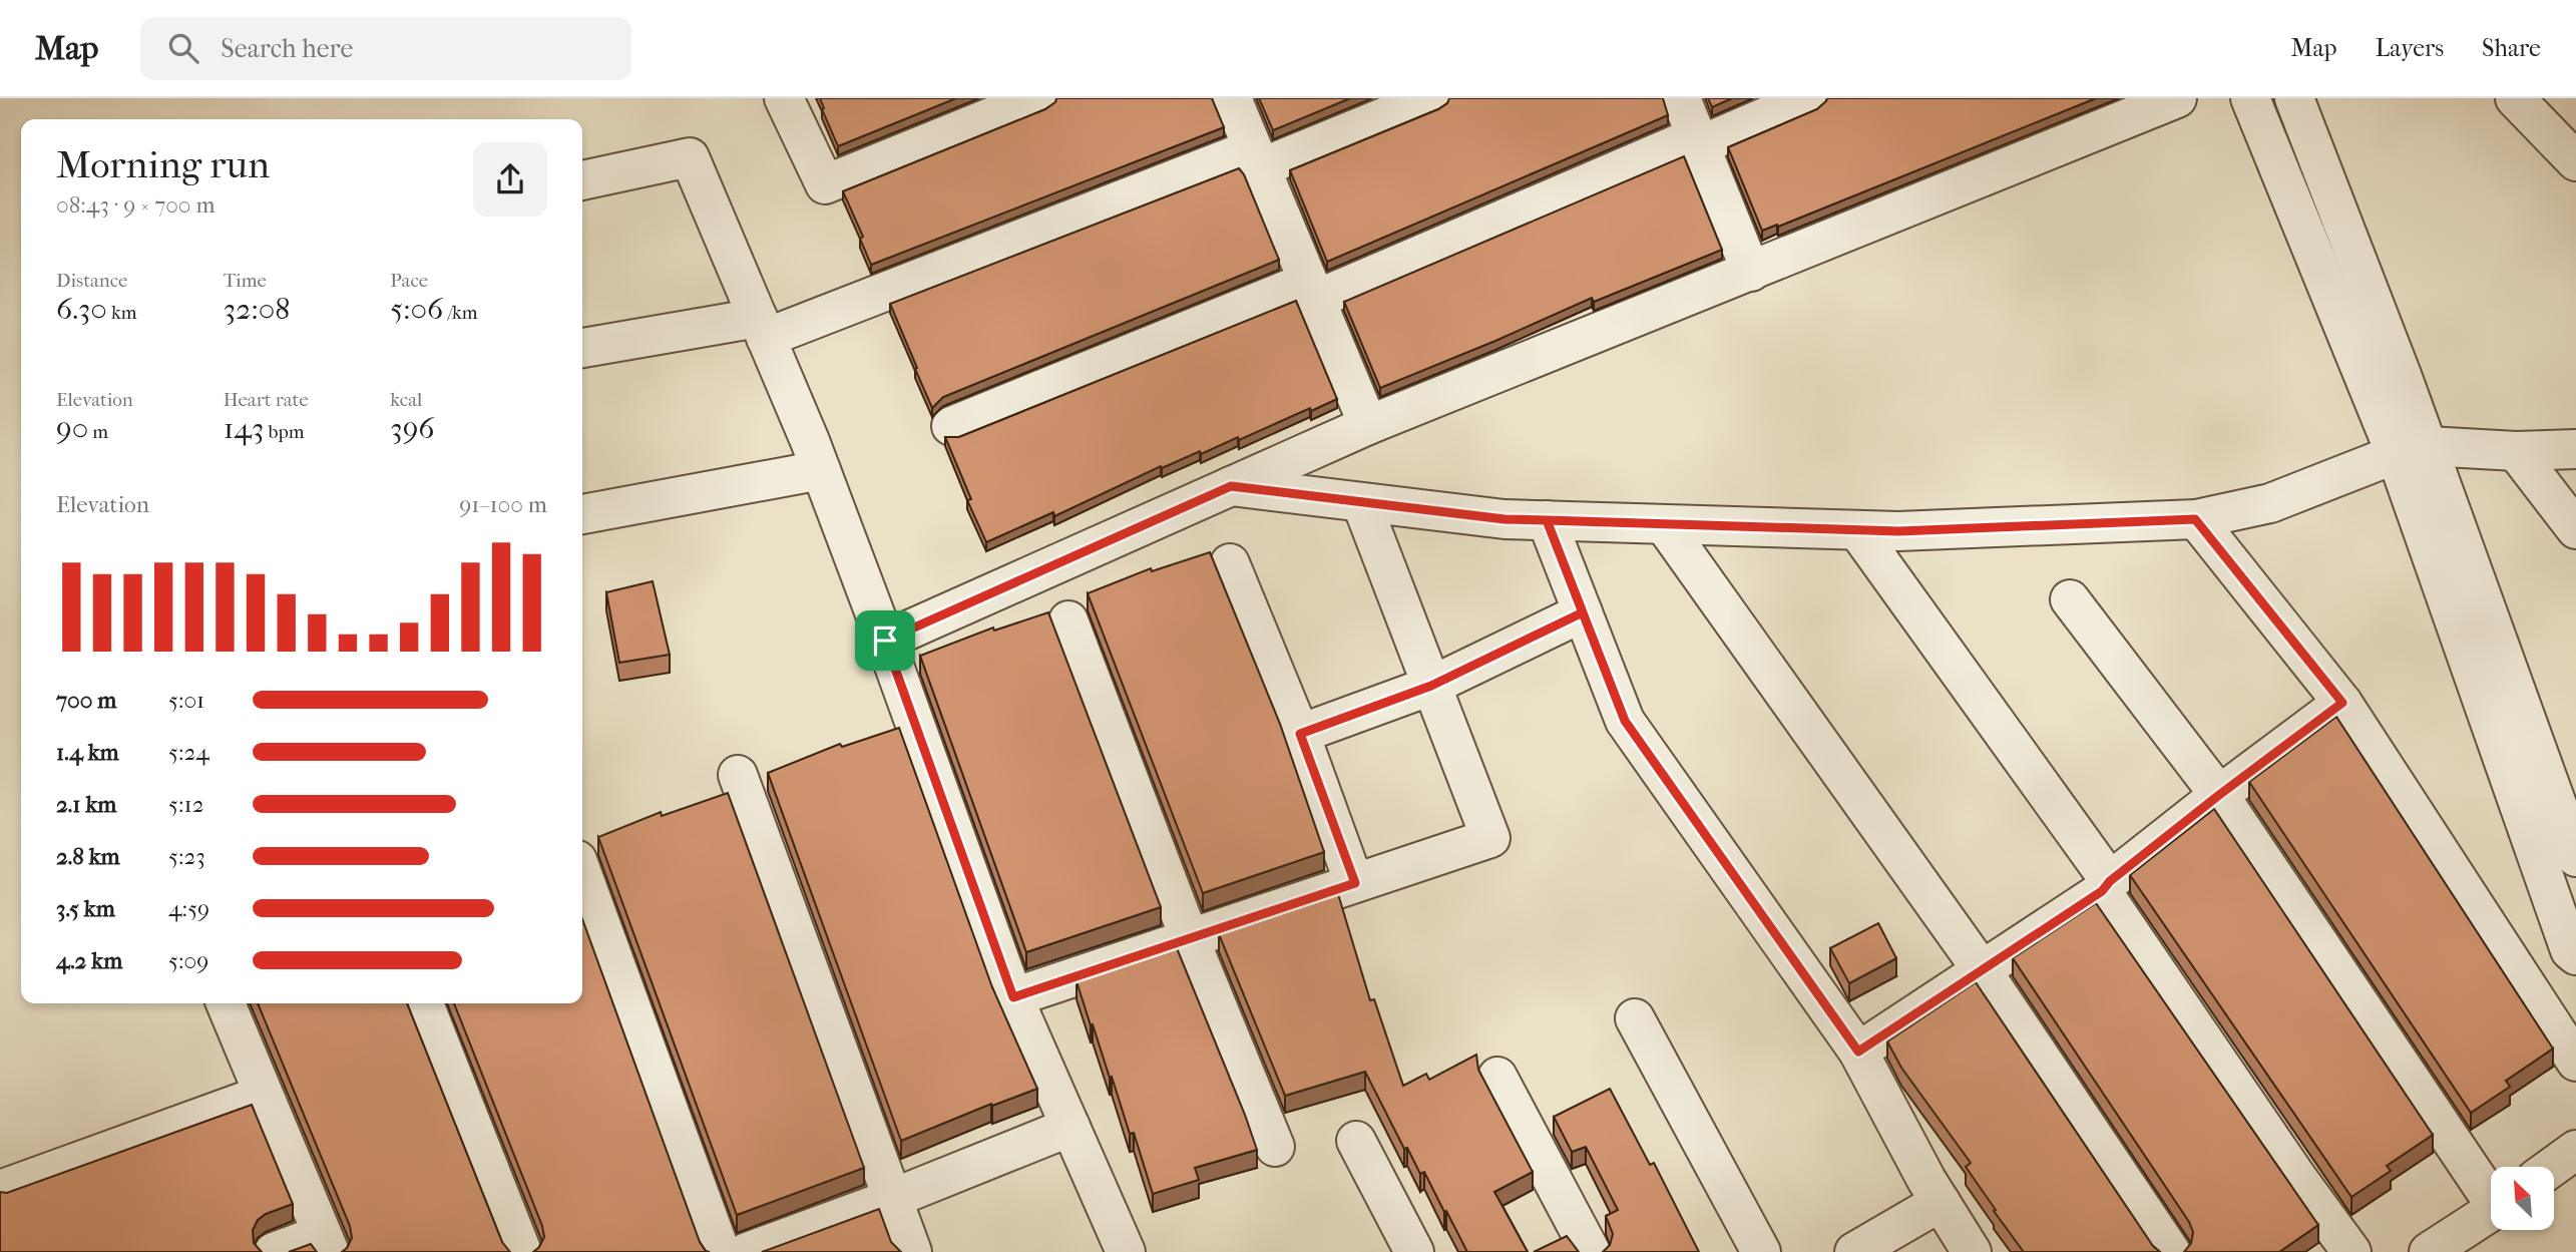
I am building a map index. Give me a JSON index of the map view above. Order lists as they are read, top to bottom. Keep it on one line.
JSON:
{"north":"top left","page":{"header":"Map","search":"Search here","nav":["Map","Layers","Share"],"heading":["Morning run","08:43 · 9 × 700 m"],"stats":[["Distance","6.30 km"],["Time","32:08"],["Pace","5:06 /km"],["Elevation","90 m"],["Heart rate","143 bpm"],["kcal","396"]],"chart":["Elevation","91–100 m"],"list":[{"name":"700 m","note":"5:01"},{"name":"1.4 km","note":"5:24"},{"name":"2.1 km","note":"5:12"},{"name":"2.8 km","note":"5:23"},{"name":"3.5 km","note":"4:59"},{"name":"4.2 km","note":"5:09"}]}}
